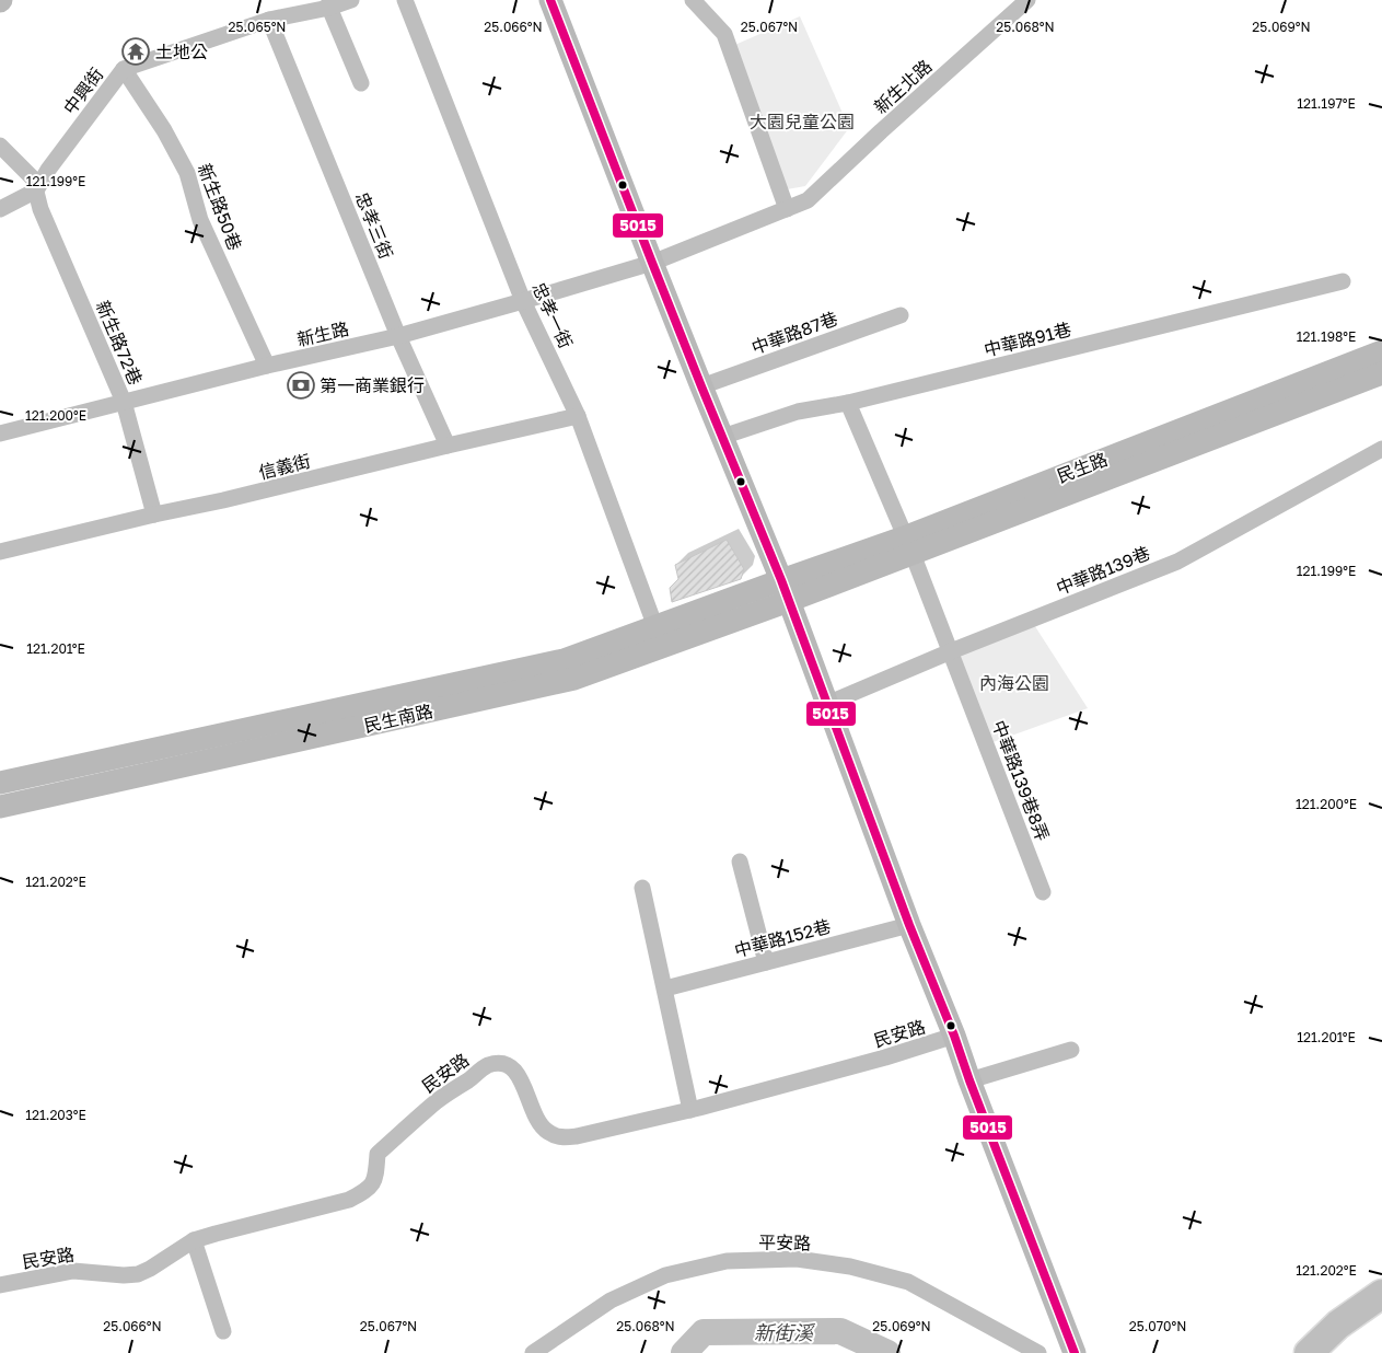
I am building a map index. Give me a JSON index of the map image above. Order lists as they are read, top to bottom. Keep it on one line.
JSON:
{"streets":{"main road":["民生路","民生南路"],"street":["新生北路","中興街","新生路50巷","忠孝三街","忠孝一街","中華路87巷","新生路","中華路91巷","新生路72巷","信義街","中華路139巷","中華路139巷8弄","中華路152巷","民安路","平安路"]},"crossings":[["新生北路","新生路"],["中興街","新生路50巷"],["中興街","忠孝三街"],["中興街","新生路72巷"],["新生路50巷","新生路"],["忠孝三街","新生路"],["忠孝三街","信義街"],["忠孝一街","新生路"],["忠孝一街","信義街"],["忠孝一街","民生南路"],["新生路","新生路72巷"],["中華路91巷","中華路139巷8弄"],["新生路72巷","信義街"],["民生路","民生南路"],["民生路","中華路139巷8弄"],["中華路139巷","中華路139巷8弄"]],"water":["新街溪"],"parks":["大園兒童公園","內海公園"],"places":{"temple":["土地公"],"bank":["第一商業銀行"]},"lines":["transit line 5015"],"coordinates":["25.065°N","25.066°N","25.067°N","25.068°N","25.069°N","121.197°E","121.199°E","121.198°E","121.200°E","121.201°E","121.202°E","121.203°E","25.070°N"]}
